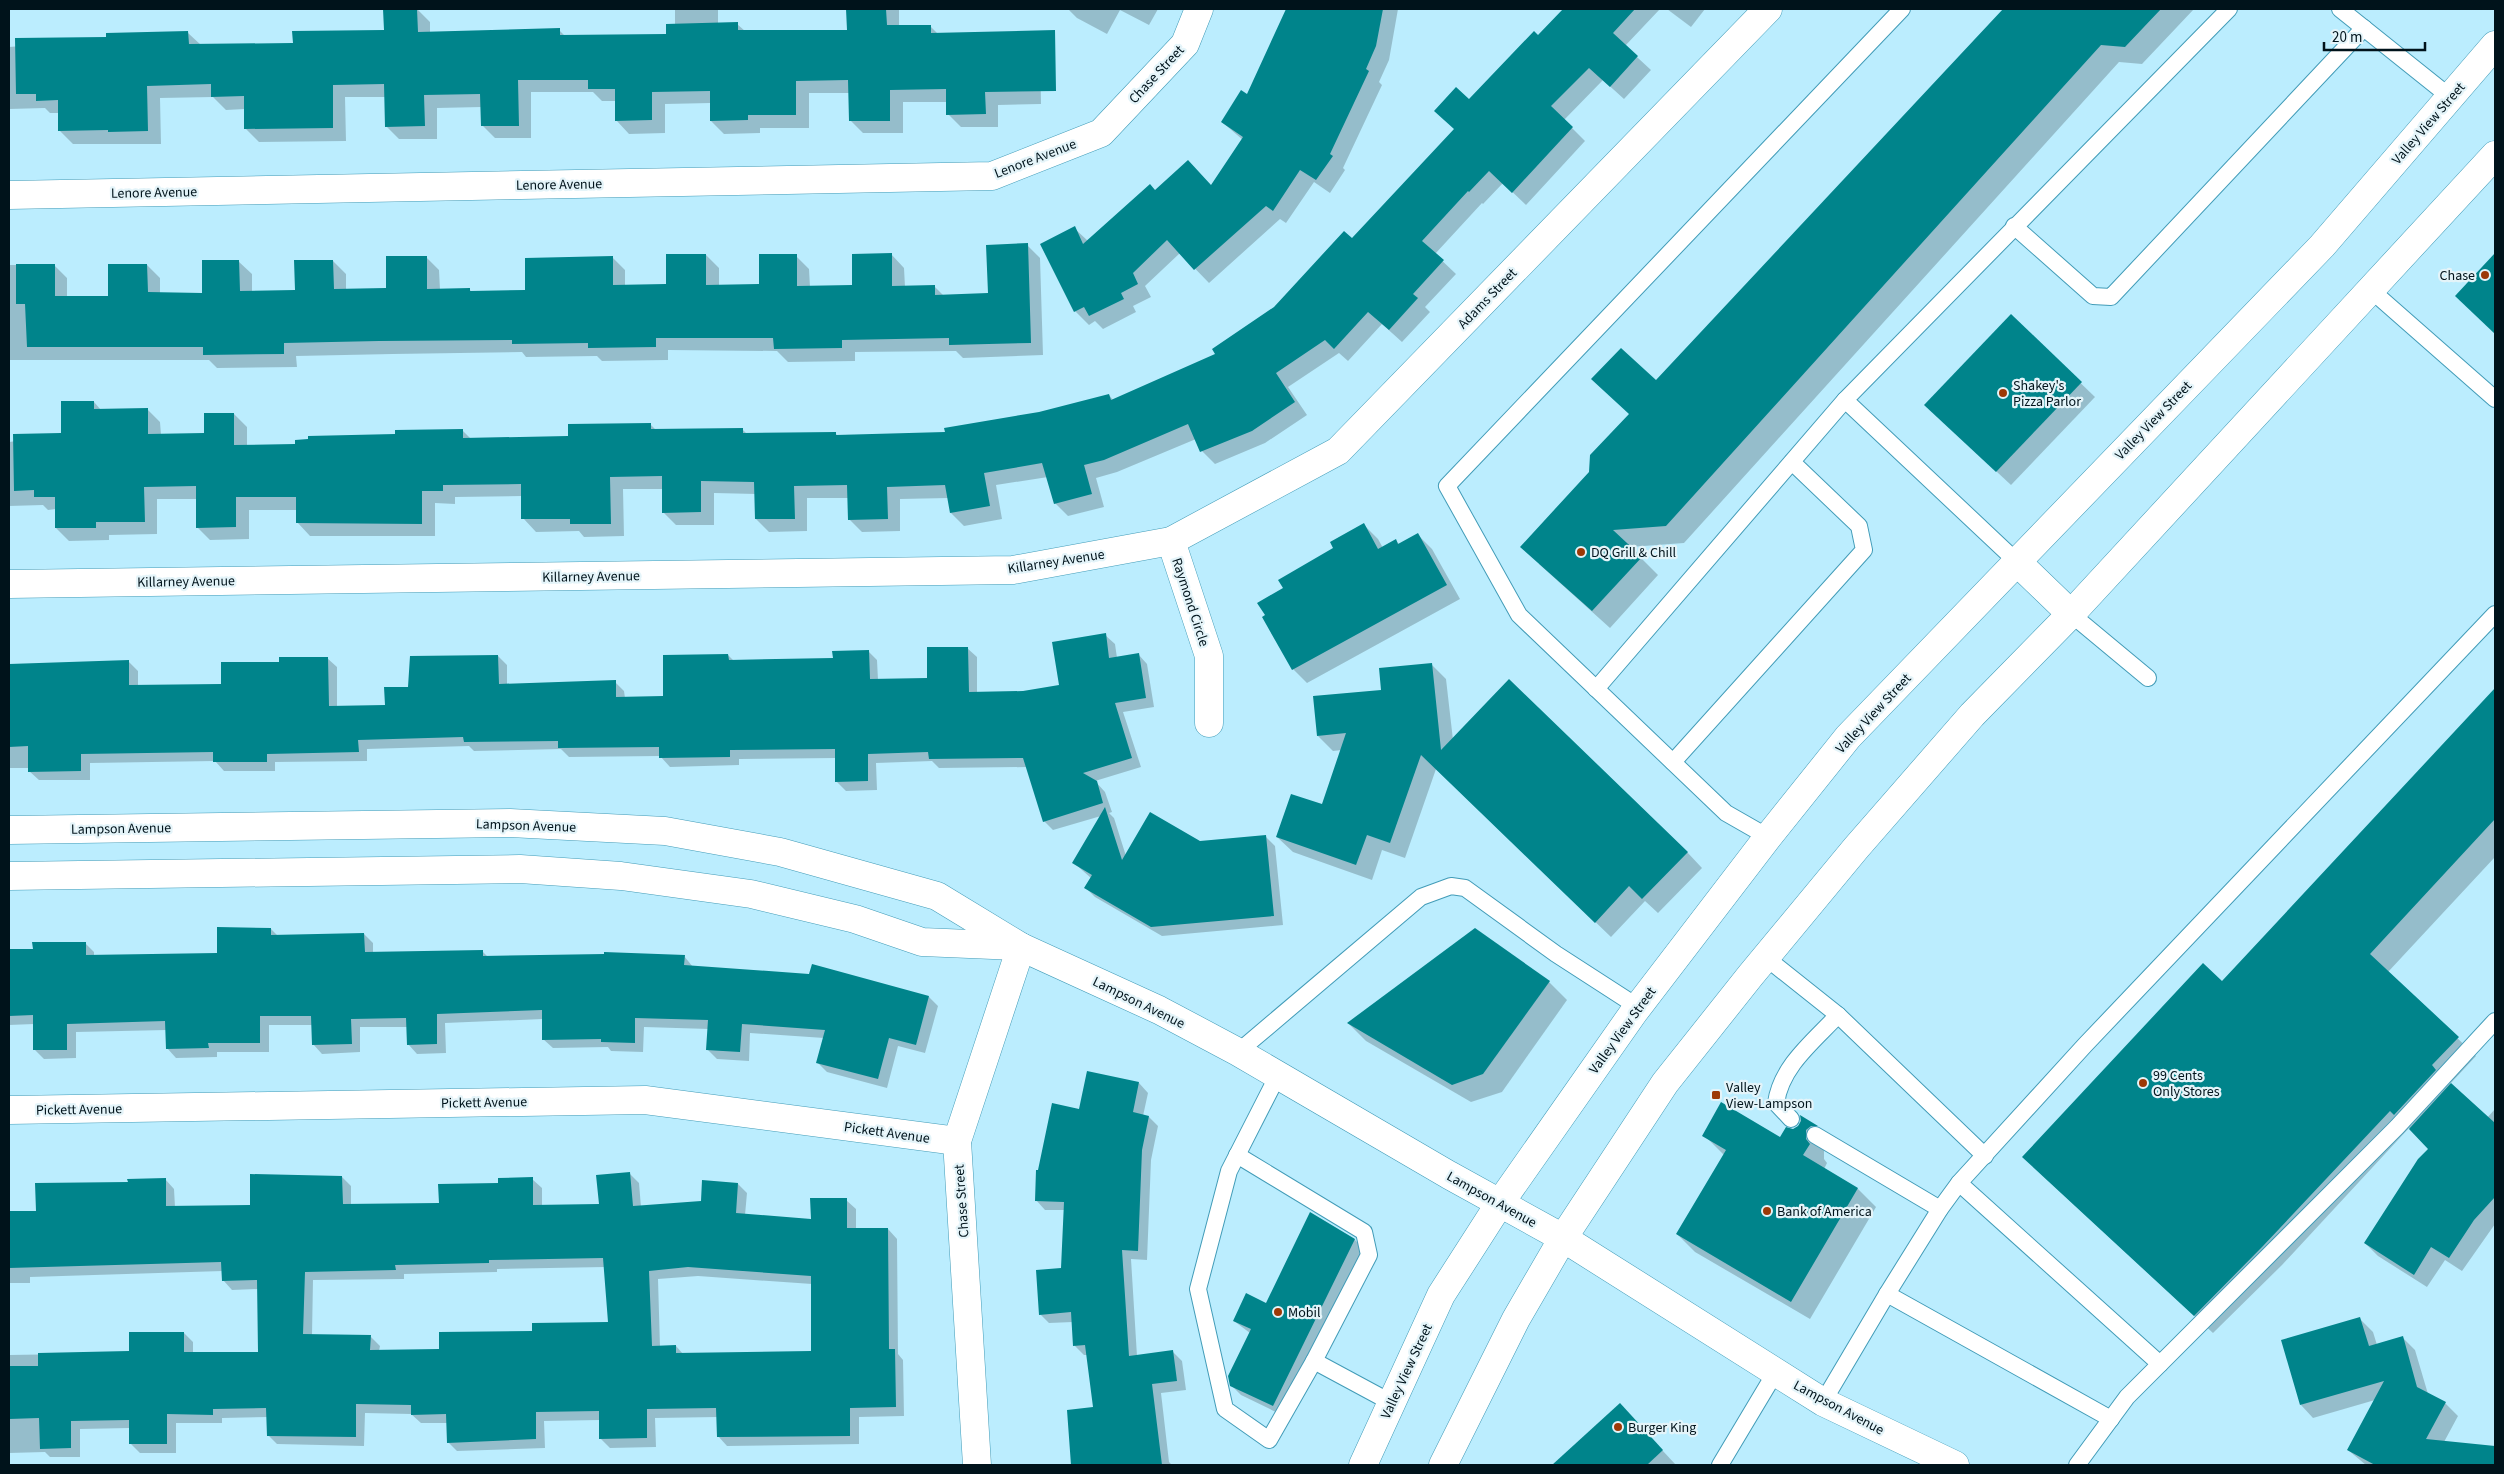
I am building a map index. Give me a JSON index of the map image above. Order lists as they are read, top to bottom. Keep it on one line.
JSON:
{"streets":{"main road":["Chase Street","Valley View Street","Lenore Avenue","Adams Street","Killarney Avenue","Raymond Circle","Lampson Avenue","Pickett Avenue"]},"crossings":[["Chase Street","Lenore Avenue"],["Chase Street","Lampson Avenue"],["Chase Street","Pickett Avenue"],["Valley View Street","Lampson Avenue"],["Adams Street","Killarney Avenue"],["Adams Street","Raymond Circle"],["Killarney Avenue","Raymond Circle"]],"places":{"other":["Chase","Shakey's Pizza Parlor","DQ Grill & Chill","99 Cents Only Stores","Bank of America","Mobil","Burger King"],"transit":["Valley View-Lampson"]},"scale_bar":"20 m"}
